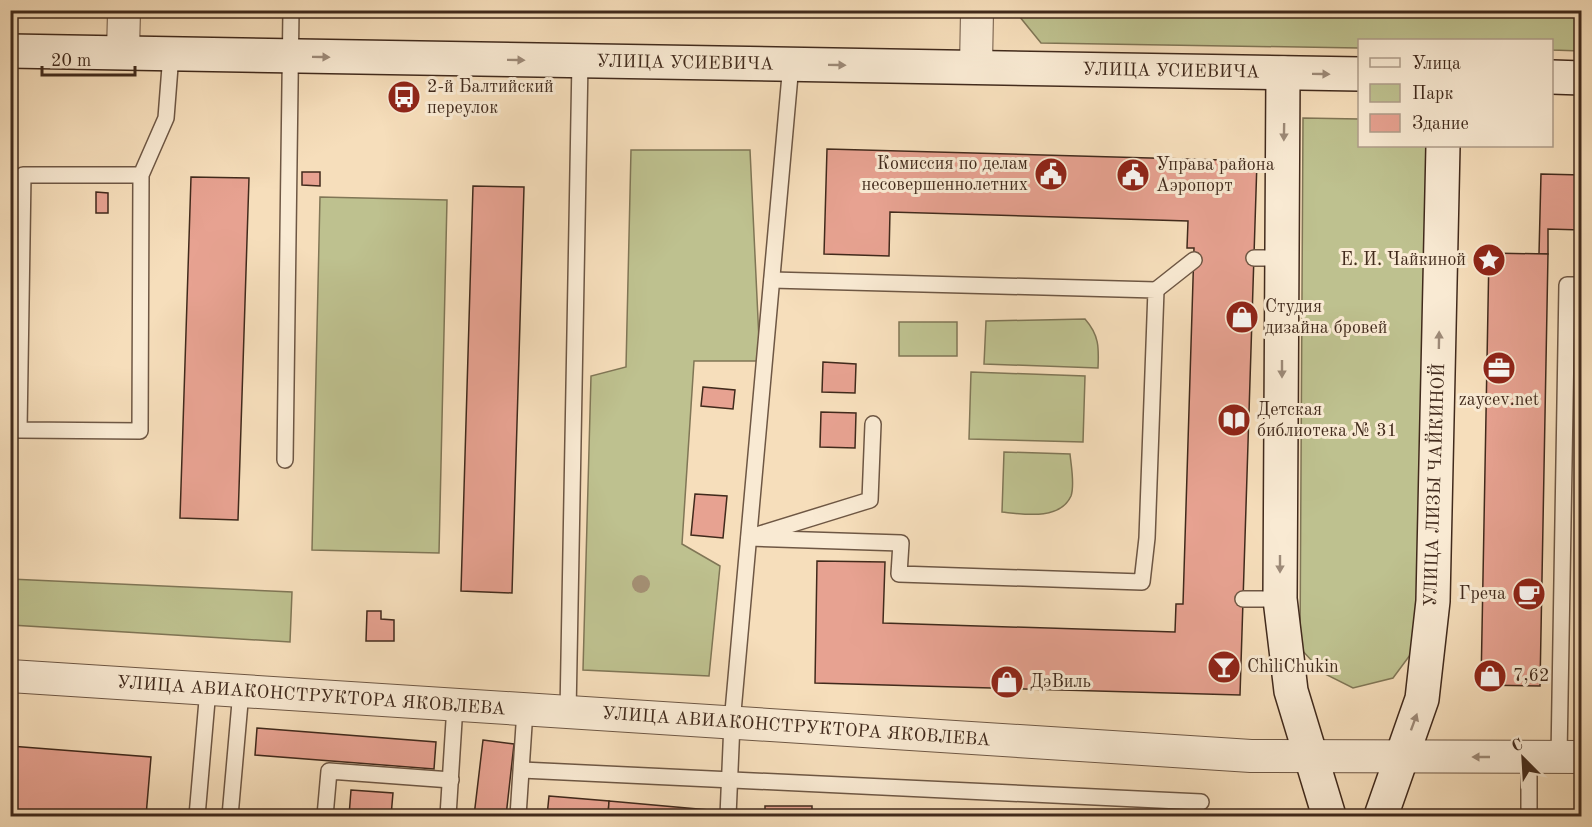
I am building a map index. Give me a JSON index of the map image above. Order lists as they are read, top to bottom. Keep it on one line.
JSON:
{"streets":{"street":["УЛИЦА УСИЕВИЧА","УЛИЦА ЛИЗЫ ЧАЙКИНОЙ","УЛИЦА АВИАКОНСТРУКТОРА ЯКОВЛЕВА"]},"crossings":[["УЛИЦА ЛИЗЫ ЧАЙКИНОЙ","УЛИЦА АВИАКОНСТРУКТОРА ЯКОВЛЕВА"]],"one_way":["УЛИЦА УСИЕВИЧА"],"places":{"bus stop":["2-й Балтийский переулок"],"public building":["Комиссия по делам несовершеннолетних","Управа района Аэропорт"],"place":["Е. И. Чайкиной"],"shop":["Студия дизайна бровей","7,62","ДэВиль"],"office":["zaycev.net"],"library":["Детская библиотека № 31"],"cafe":["Греча"],"bar":["ChiliChukin"]},"legend":["Улица","Парк","Здание"],"scale_bar":"20 m","north":"top left"}
